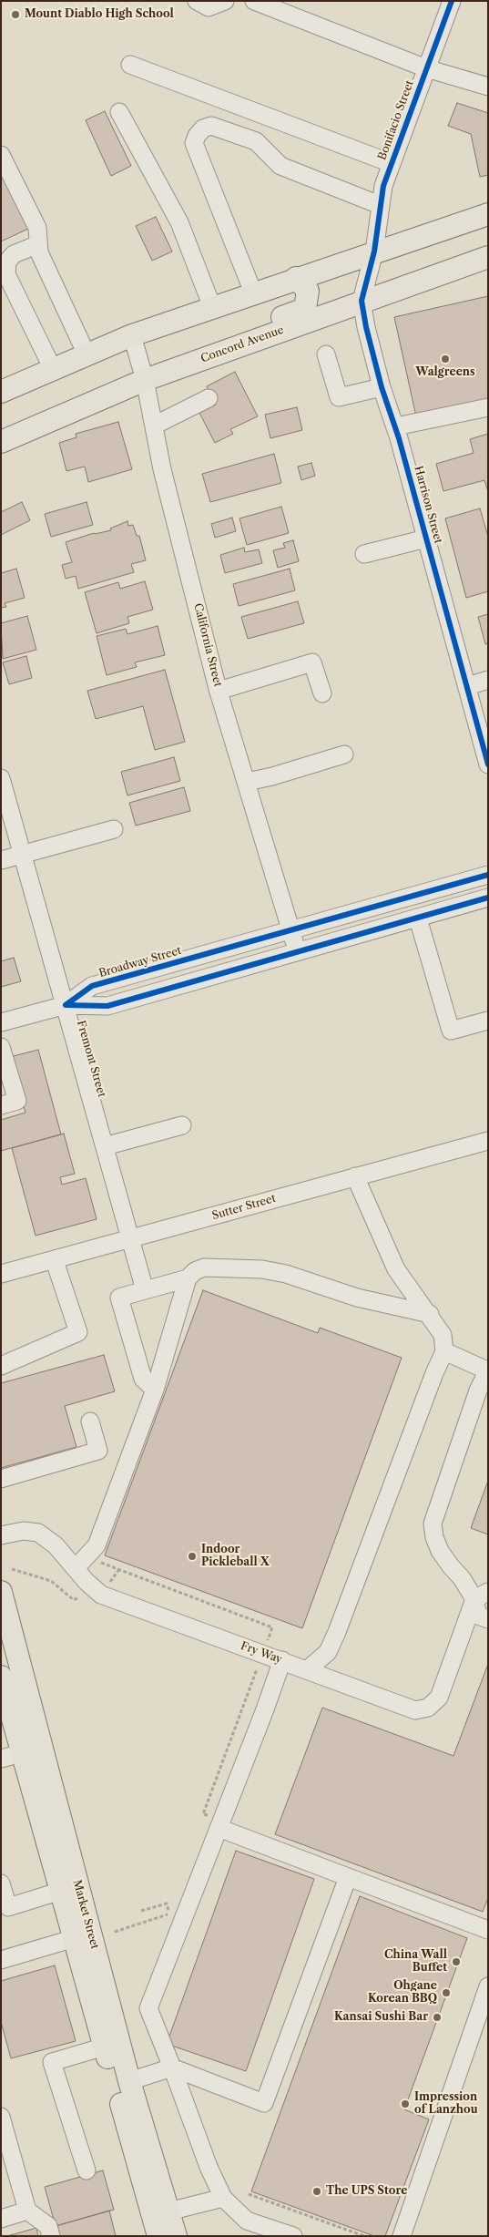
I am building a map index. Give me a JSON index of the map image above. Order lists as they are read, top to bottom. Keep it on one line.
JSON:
{"streets":{"main road":["Concord Avenue","Market Street"],"street":["Bonifacio Street","Harrison Street","California Street","Broadway Street","Fremont Street","Sutter Street","Fry Way"]},"crossings":[["Bonifacio Street","Harrison Street"],["Concord Avenue","Harrison Street"],["Concord Avenue","California Street"],["California Street","Broadway Street"],["Broadway Street","Fremont Street"],["Fremont Street","Sutter Street"]],"places":["Mount Diablo High School","Walgreens","Indoor Pickleball X","China Wall Buffet","Ohgane Korean BBQ","Kansai Sushi Bar","Impression of Lanzhou","The UPS Store"]}
